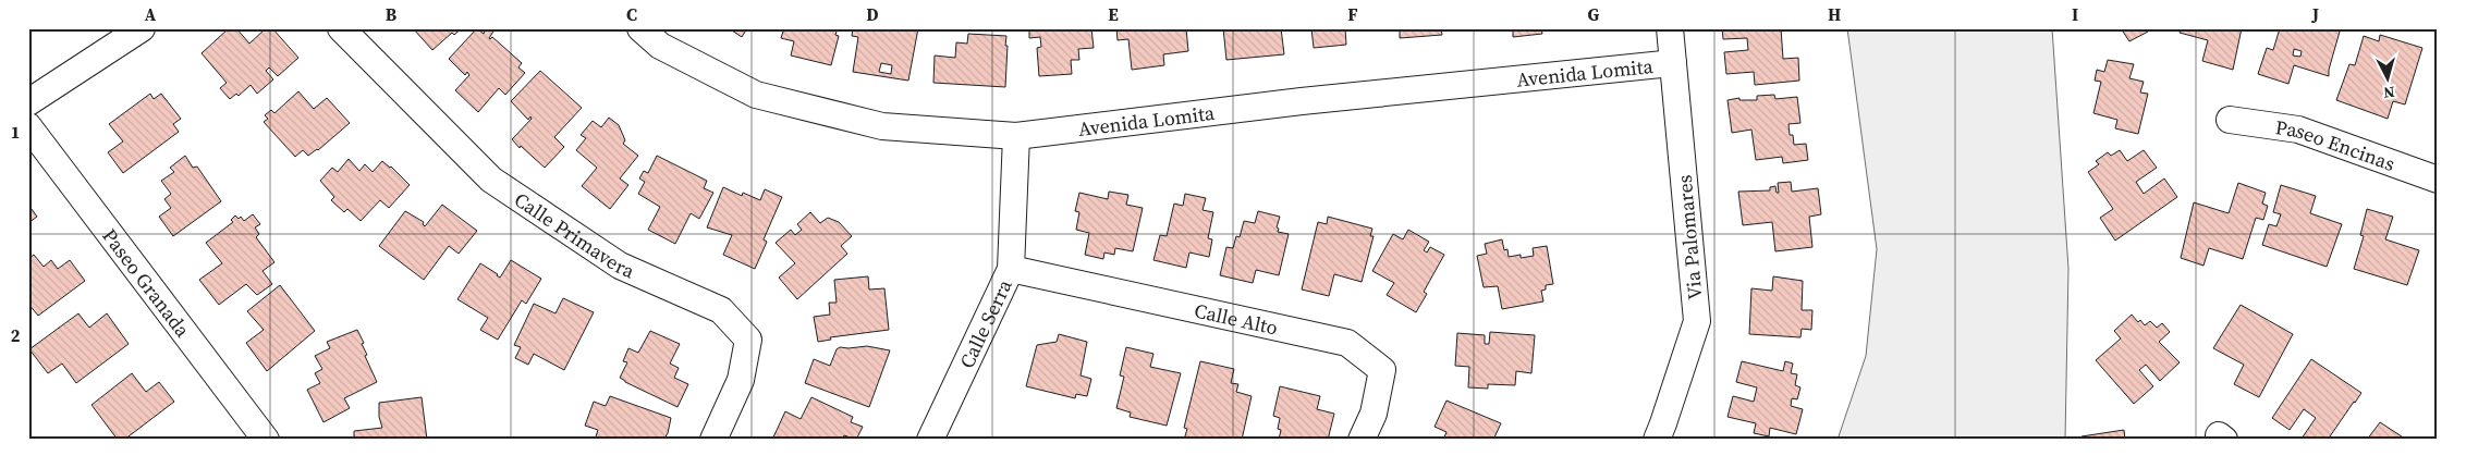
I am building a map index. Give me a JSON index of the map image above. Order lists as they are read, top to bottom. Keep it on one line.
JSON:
{"streets":{"street":["Avenida Lomita","Paseo Encinas","Calle Primavera","Via Palomares","Paseo Granada","Calle Alto","Calle Serra"]},"crossings":[["Avenida Lomita","Via Palomares"],["Avenida Lomita","Calle Serra"],["Calle Alto","Calle Serra"]],"north":"bottom","grid":{"columns":["A","B","C","D","E","F","G","H","I","J"],"rows":["1","2"]}}
